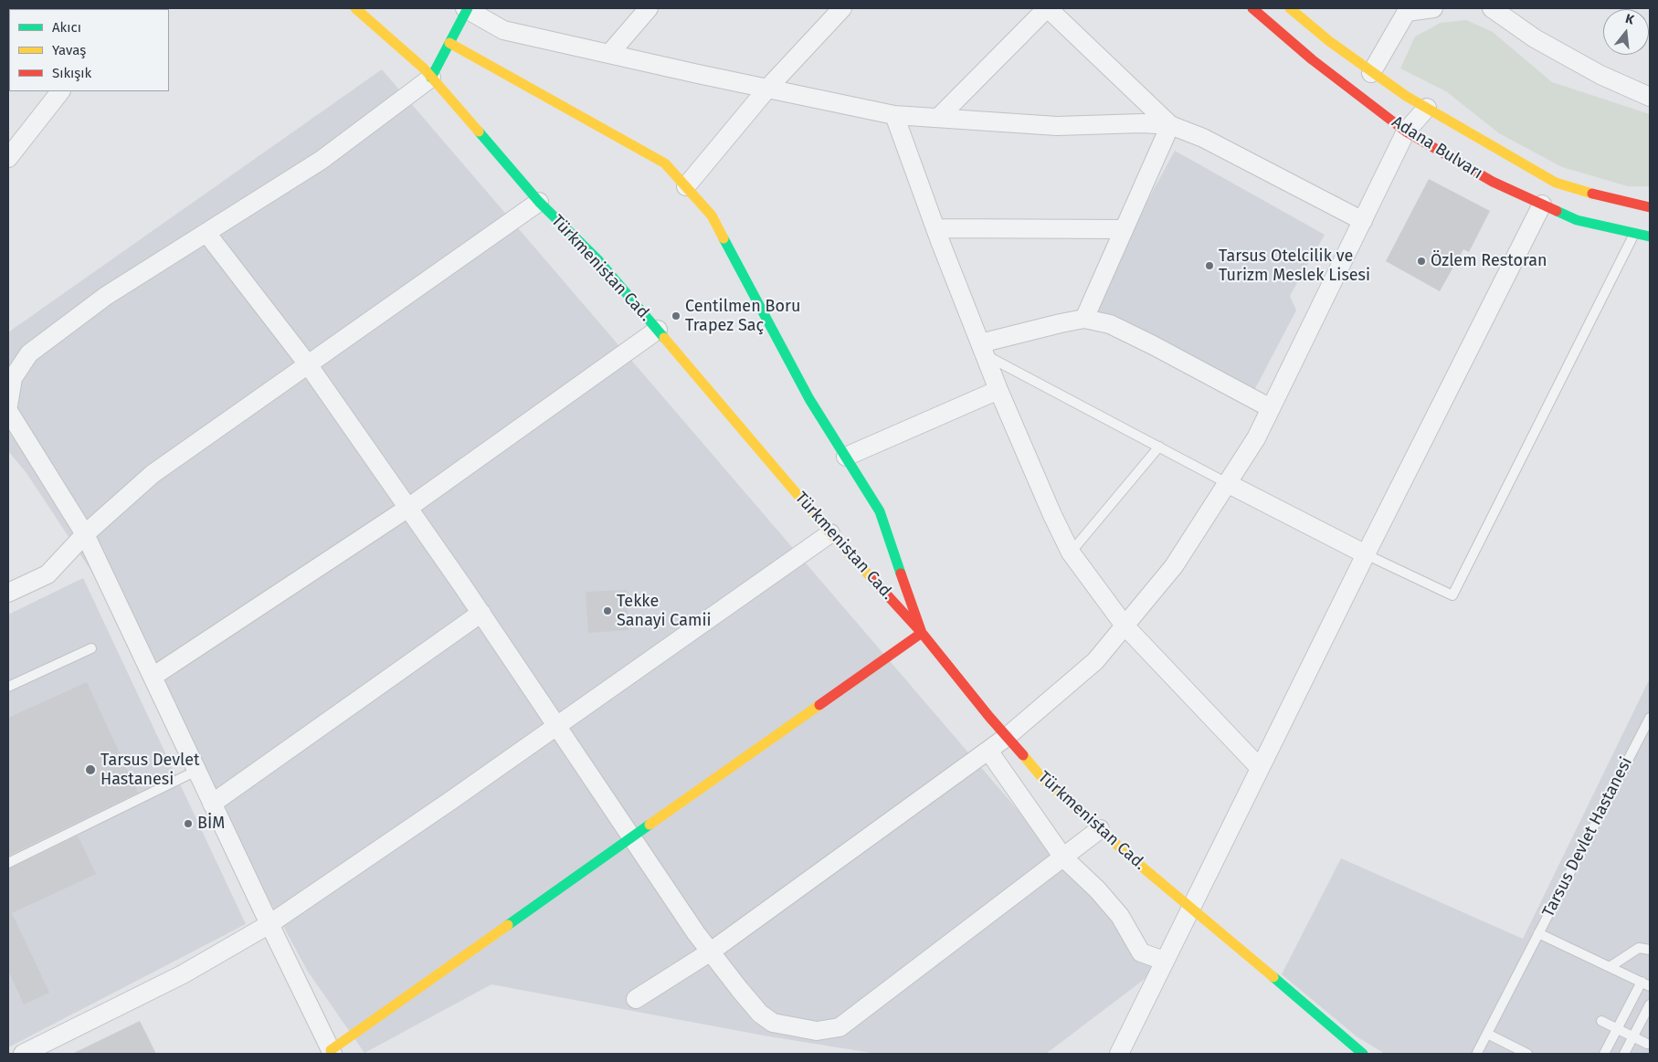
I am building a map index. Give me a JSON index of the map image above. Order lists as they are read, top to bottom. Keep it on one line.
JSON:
{"streets":{"street":["Adana Bulvarı","Türkmenistan Cad."],"lane":["Tarsus Devlet Hastanesi"]},"places":["Özlem Restoran","Tarsus Otelcilik ve Turizm Meslek Lisesi","Centilmen Boru Trapez Saç","Tekke Sanayi Camii","Tarsus Devlet Hastanesi","BİM"],"legend":["Akıcı","Yavaş","Sıkışık"],"north":"top"}
